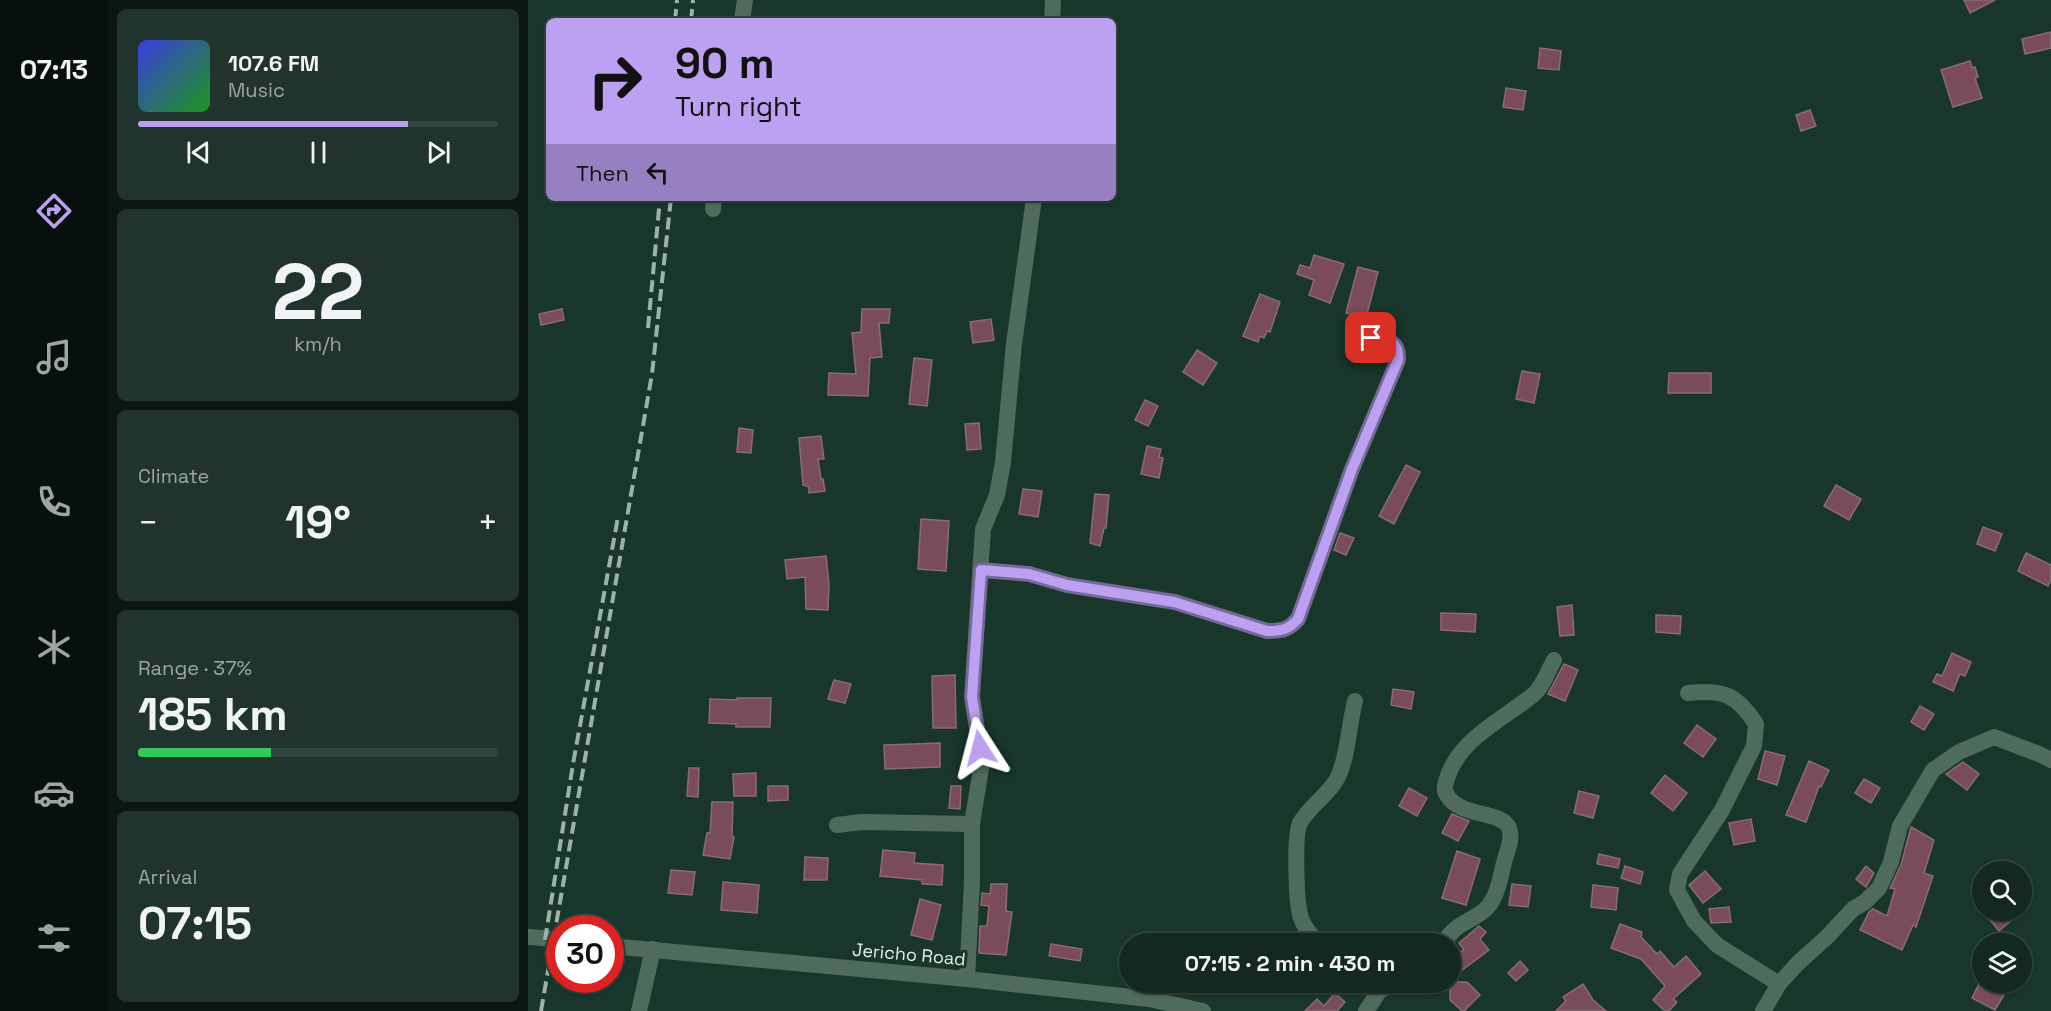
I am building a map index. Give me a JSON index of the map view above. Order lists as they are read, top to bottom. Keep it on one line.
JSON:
{"streets":{"street":["Jericho Road"]},"page":{"tabs":"07:13","turn":["90 m","Turn right"],"song":["107.6 FM","Music"],"then":"Then","tile":[["22","km/h"],"Climate",["Range · 37%","185 km"],["Arrival","07:15"]],"heat":["−","19°","+"],"limit":"30","trip":"07:15 · 2 min · 430 m"}}
